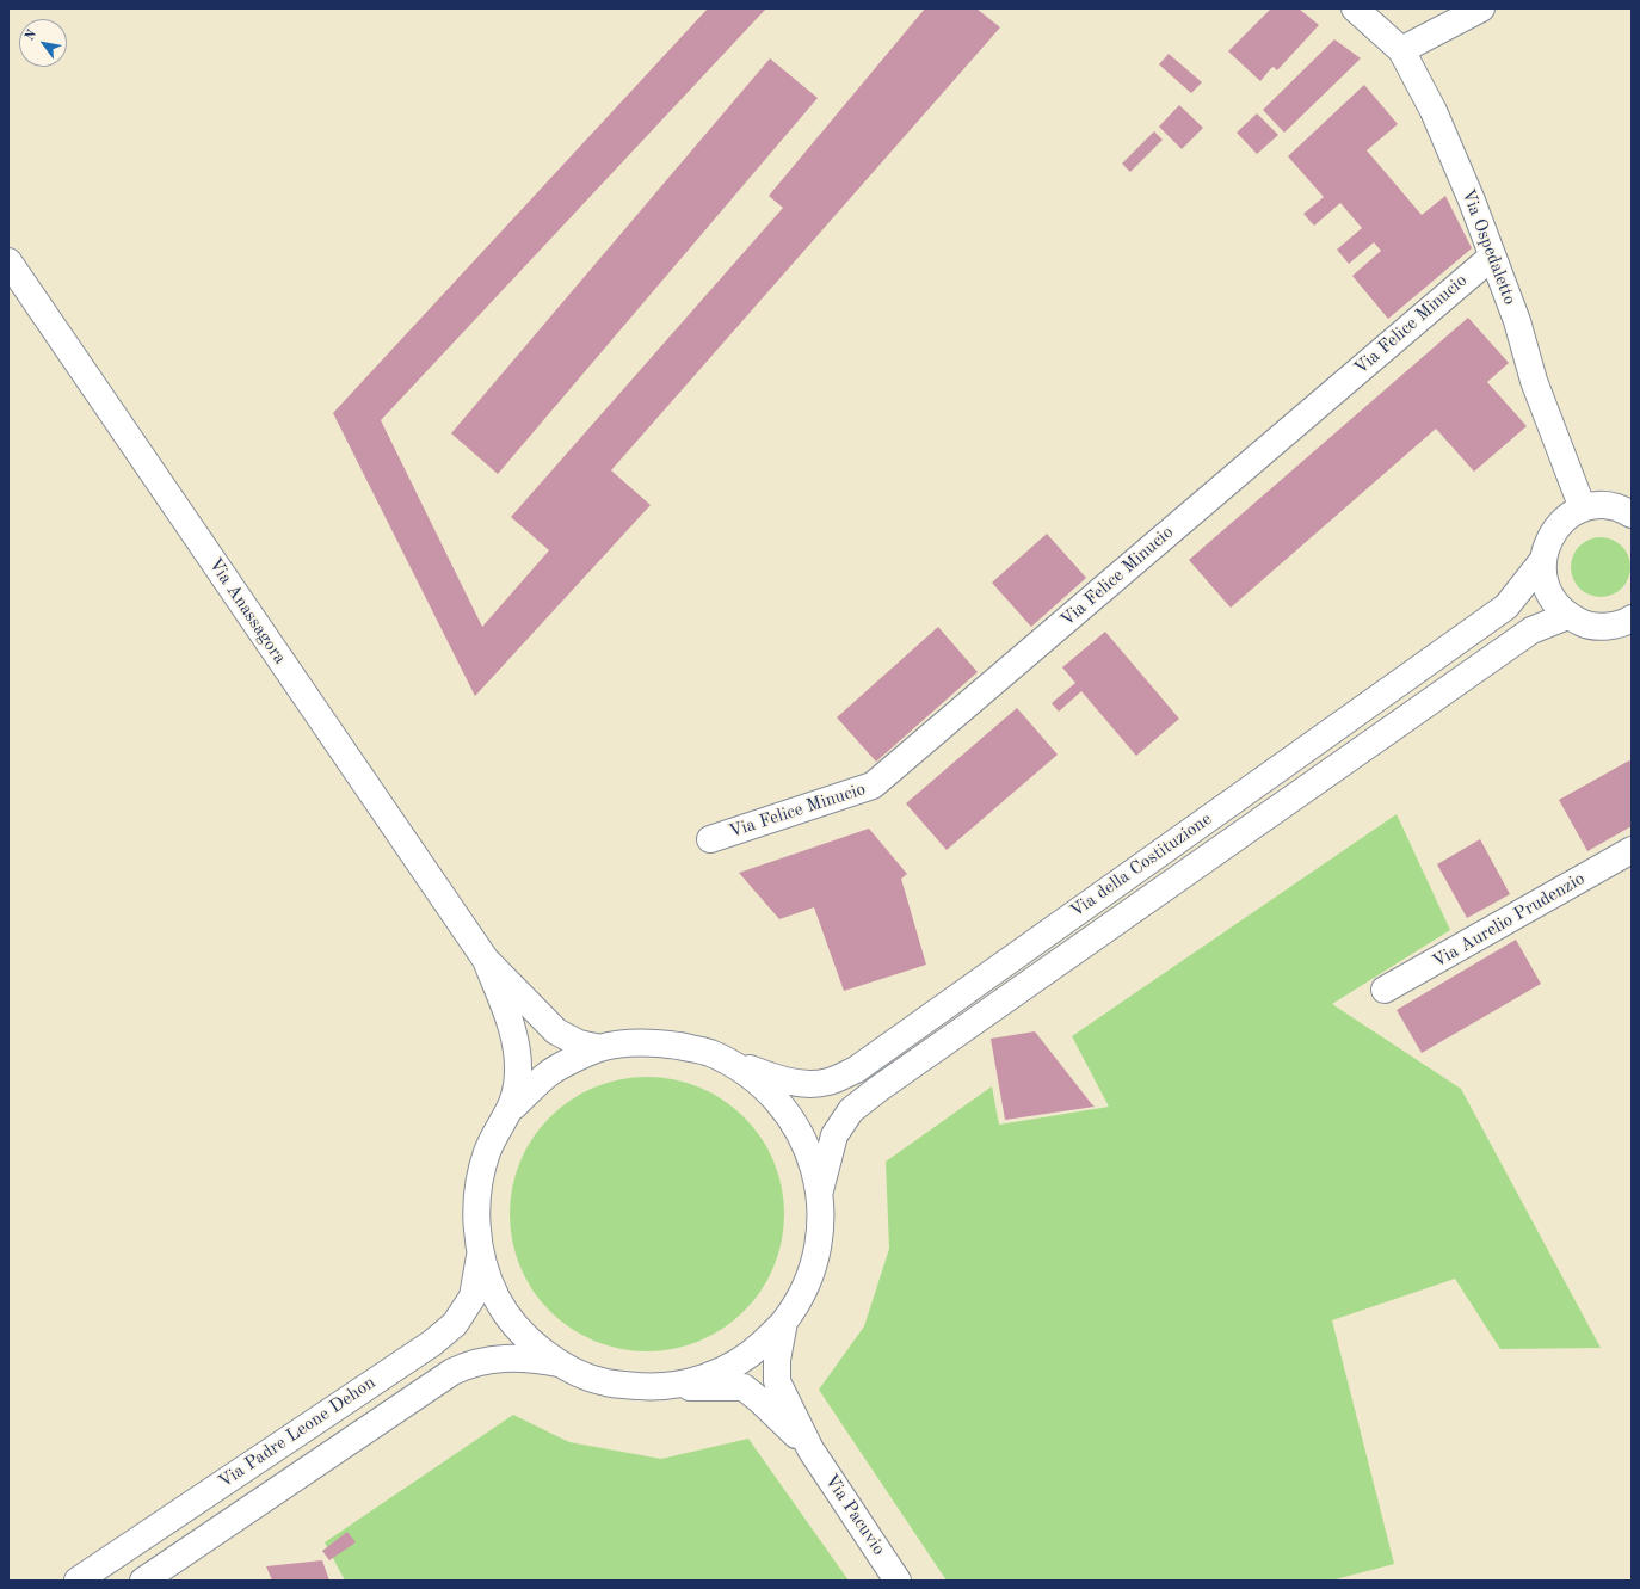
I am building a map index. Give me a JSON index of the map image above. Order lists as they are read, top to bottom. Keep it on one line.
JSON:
{"streets":{"street":["Via Ospedaletto","Via Felice Minucio","Via Anassagora","Via della Costituzione","Via Aurelio Prudenzio","Via Padre Leone Dehon","Via Pacuvio"]},"crossings":[["Via Ospedaletto","Via Felice Minucio"],["Via Ospedaletto","Via della Costituzione"],["Via Anassagora","Via della Costituzione"],["Via della Costituzione","Via Padre Leone Dehon"],["Via della Costituzione","Via Pacuvio"]],"north":"top left"}
